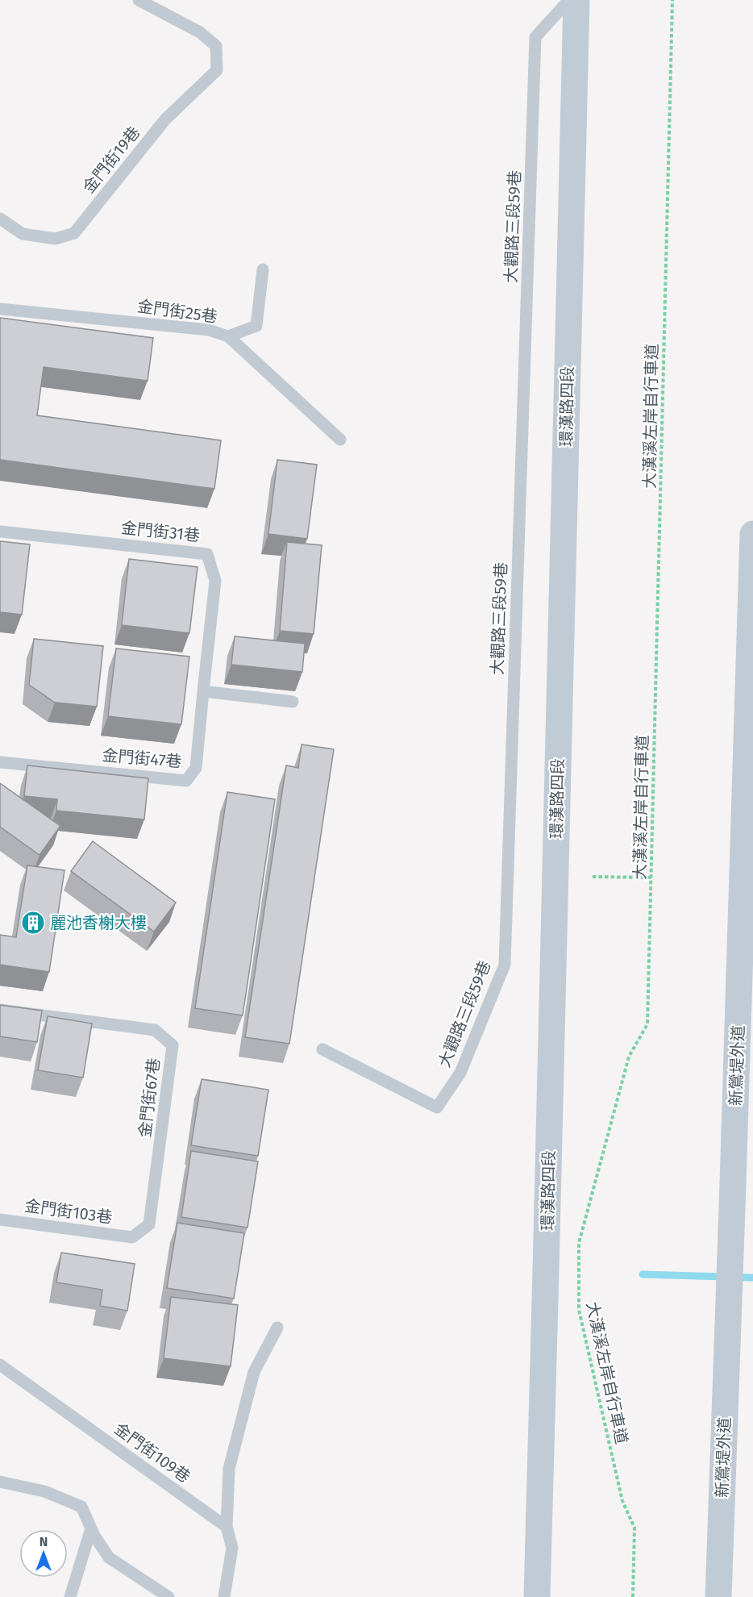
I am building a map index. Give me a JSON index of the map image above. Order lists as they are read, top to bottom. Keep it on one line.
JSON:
{"streets":{"street":["環漢路四段","新鶯堤外道"],"lane":["金門街19巷","大觀路三段59巷","金門街25巷","金門街31巷","金門街47巷","金門街67巷","金門街103巷","金門街109巷"],"path":["大漢溪左岸自行車道"]},"crossings":[["金門街31巷","金門街47巷"],["金門街67巷","金門街103巷"]],"places":{"building":["麗池香榭大樓"]},"north":"top"}
